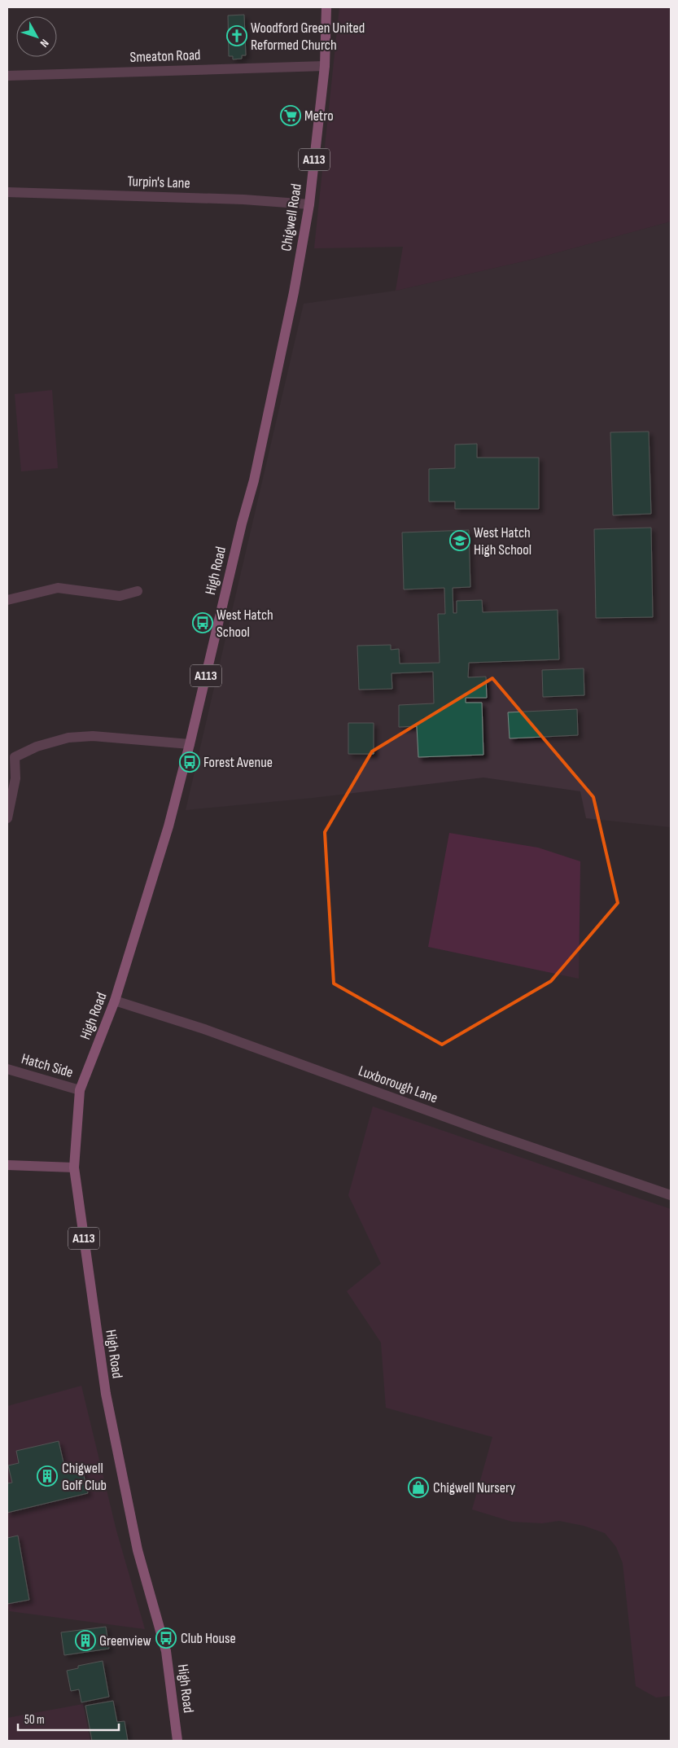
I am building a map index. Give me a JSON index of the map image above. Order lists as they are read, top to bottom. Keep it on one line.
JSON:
{"streets":{"main road":["A113","Chigwell Road","High Road"],"street":["Smeaton Road","Turpin's Lane","Hatch Side","Luxborough Lane"]},"crossings":[["Smeaton Road","Chigwell Road"],["Turpin's Lane","Chigwell Road"],["Chigwell Road","High Road"],["High Road","Hatch Side"],["High Road","Luxborough Lane"]],"places":{"church":["Woodford Green United Reformed Church"],"supermarket":["Metro"],"school or university":["West Hatch High School"],"bus stop":["West Hatch School","Forest Avenue","Club House"],"building":["Chigwell Golf Club","Greenview"],"shop":["Chigwell Nursery"]},"scale_bar":"50 m","north":"bottom right"}
